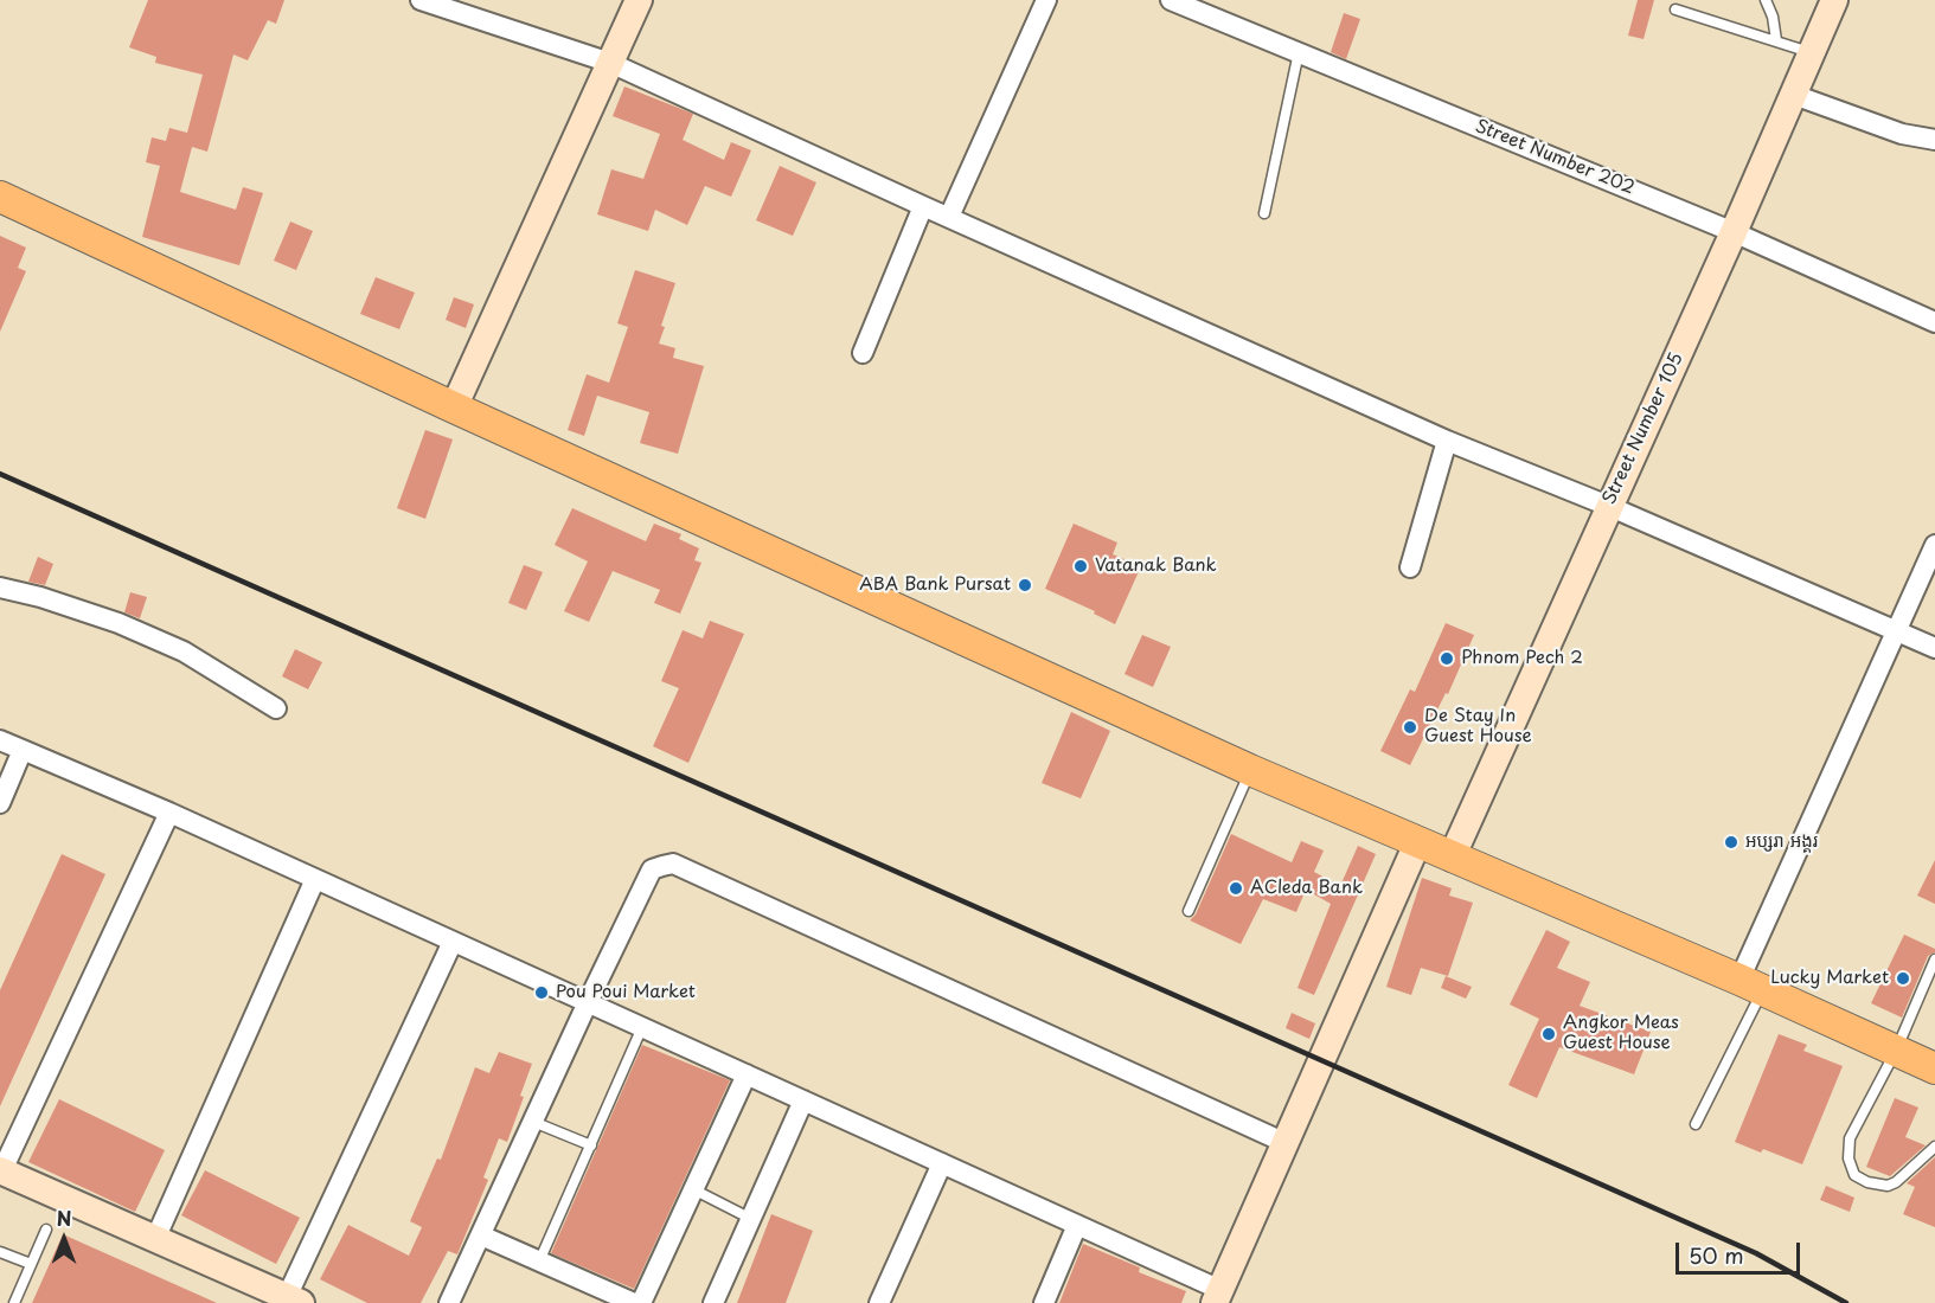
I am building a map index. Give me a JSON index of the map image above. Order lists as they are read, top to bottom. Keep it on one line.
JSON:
{"streets":{"street":["Street Number 202","Street Number 105"]},"crossings":[["Street Number 202","Street Number 105"]],"places":["Vatanak Bank","ABA Bank Pursat","Phnom Pech 2","De Stay In Guest House","អប្សរា អង្គរ","ACleda Bank","Lucky Market","Pou Poui Market","Angkor Meas Guest House"],"scale_bar":"50 m","north":"top"}
